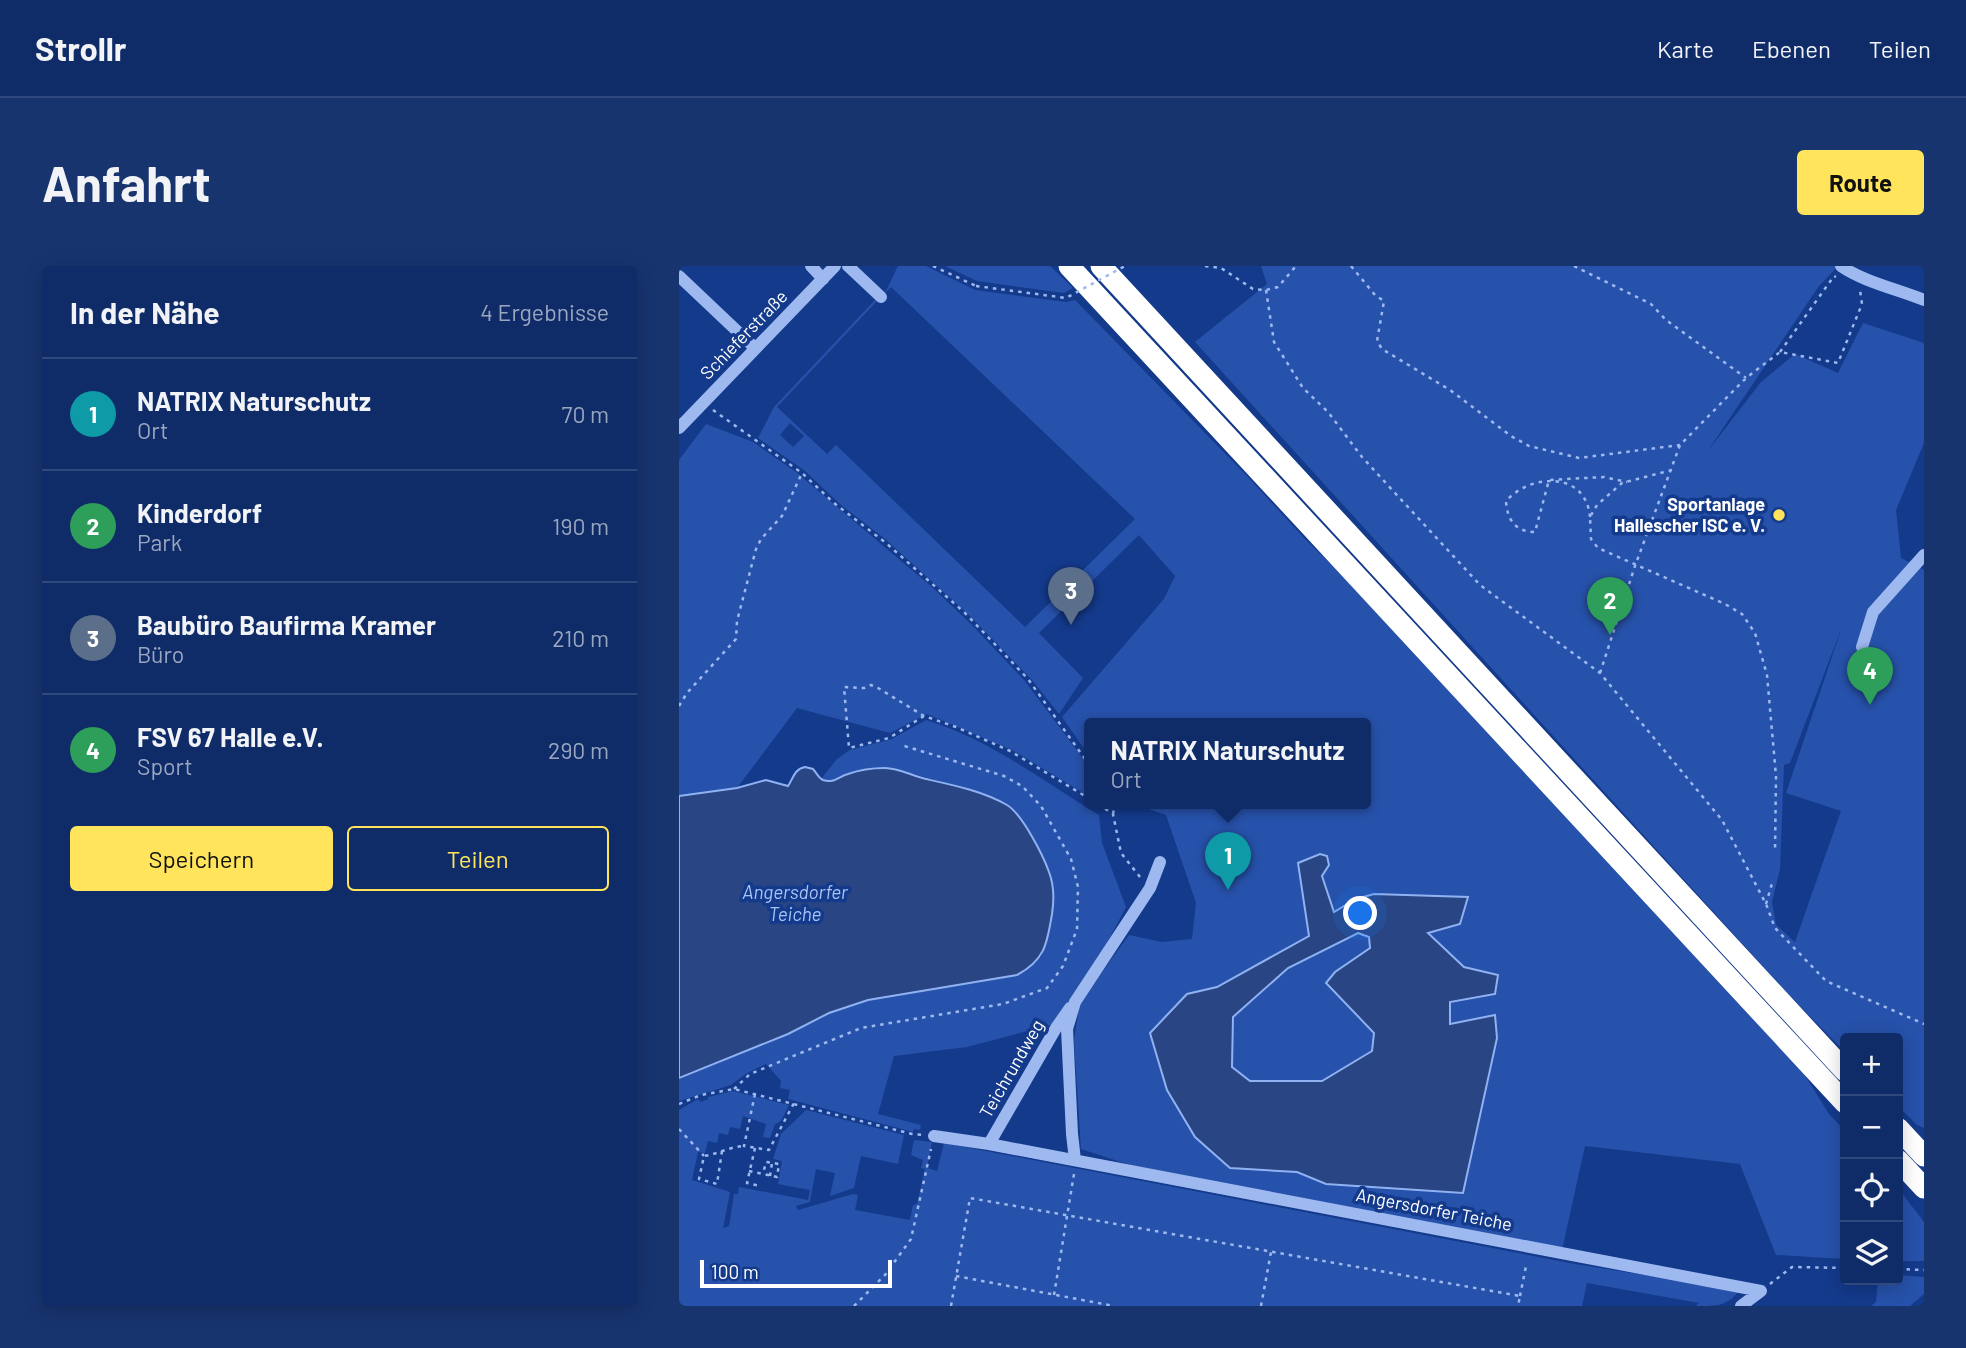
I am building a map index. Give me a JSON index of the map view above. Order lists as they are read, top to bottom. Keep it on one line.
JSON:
{"streets":{"street":["Schieferstraße","Teichrundweg","Angersdorfer Teiche"]},"crossings":[["Teichrundweg","Angersdorfer Teiche"]],"water":["Angersdorfer Teiche"],"places":["Sportanlage Hallescher ISC e. V."],"scale_bar":"100 m","page":{"header":"Strollr","nav":["Karte","Ebenen","Teilen"],"buttons":["Route",["Speichern","Teilen"]],"title":"Anfahrt","heading":["In der Nähe","4 Ergebnisse"],"list":[{"mark":"1","name":"NATRIX Naturschutz","note":"Ort","value":"70 m"},{"mark":"2","name":"Kinderdorf","note":"Park","value":"190 m"},{"mark":"3","name":"Baubüro Baufirma Kramer","note":"Büro","value":"210 m"},{"mark":"4","name":"FSV 67 Halle e.V.","note":"Sport","value":"290 m"}],"pins":["3","2","4","1"],"popup":["NATRIX Naturschutz","Ort"],"map_buttons":["+","−"],"scale":"100 m"}}
